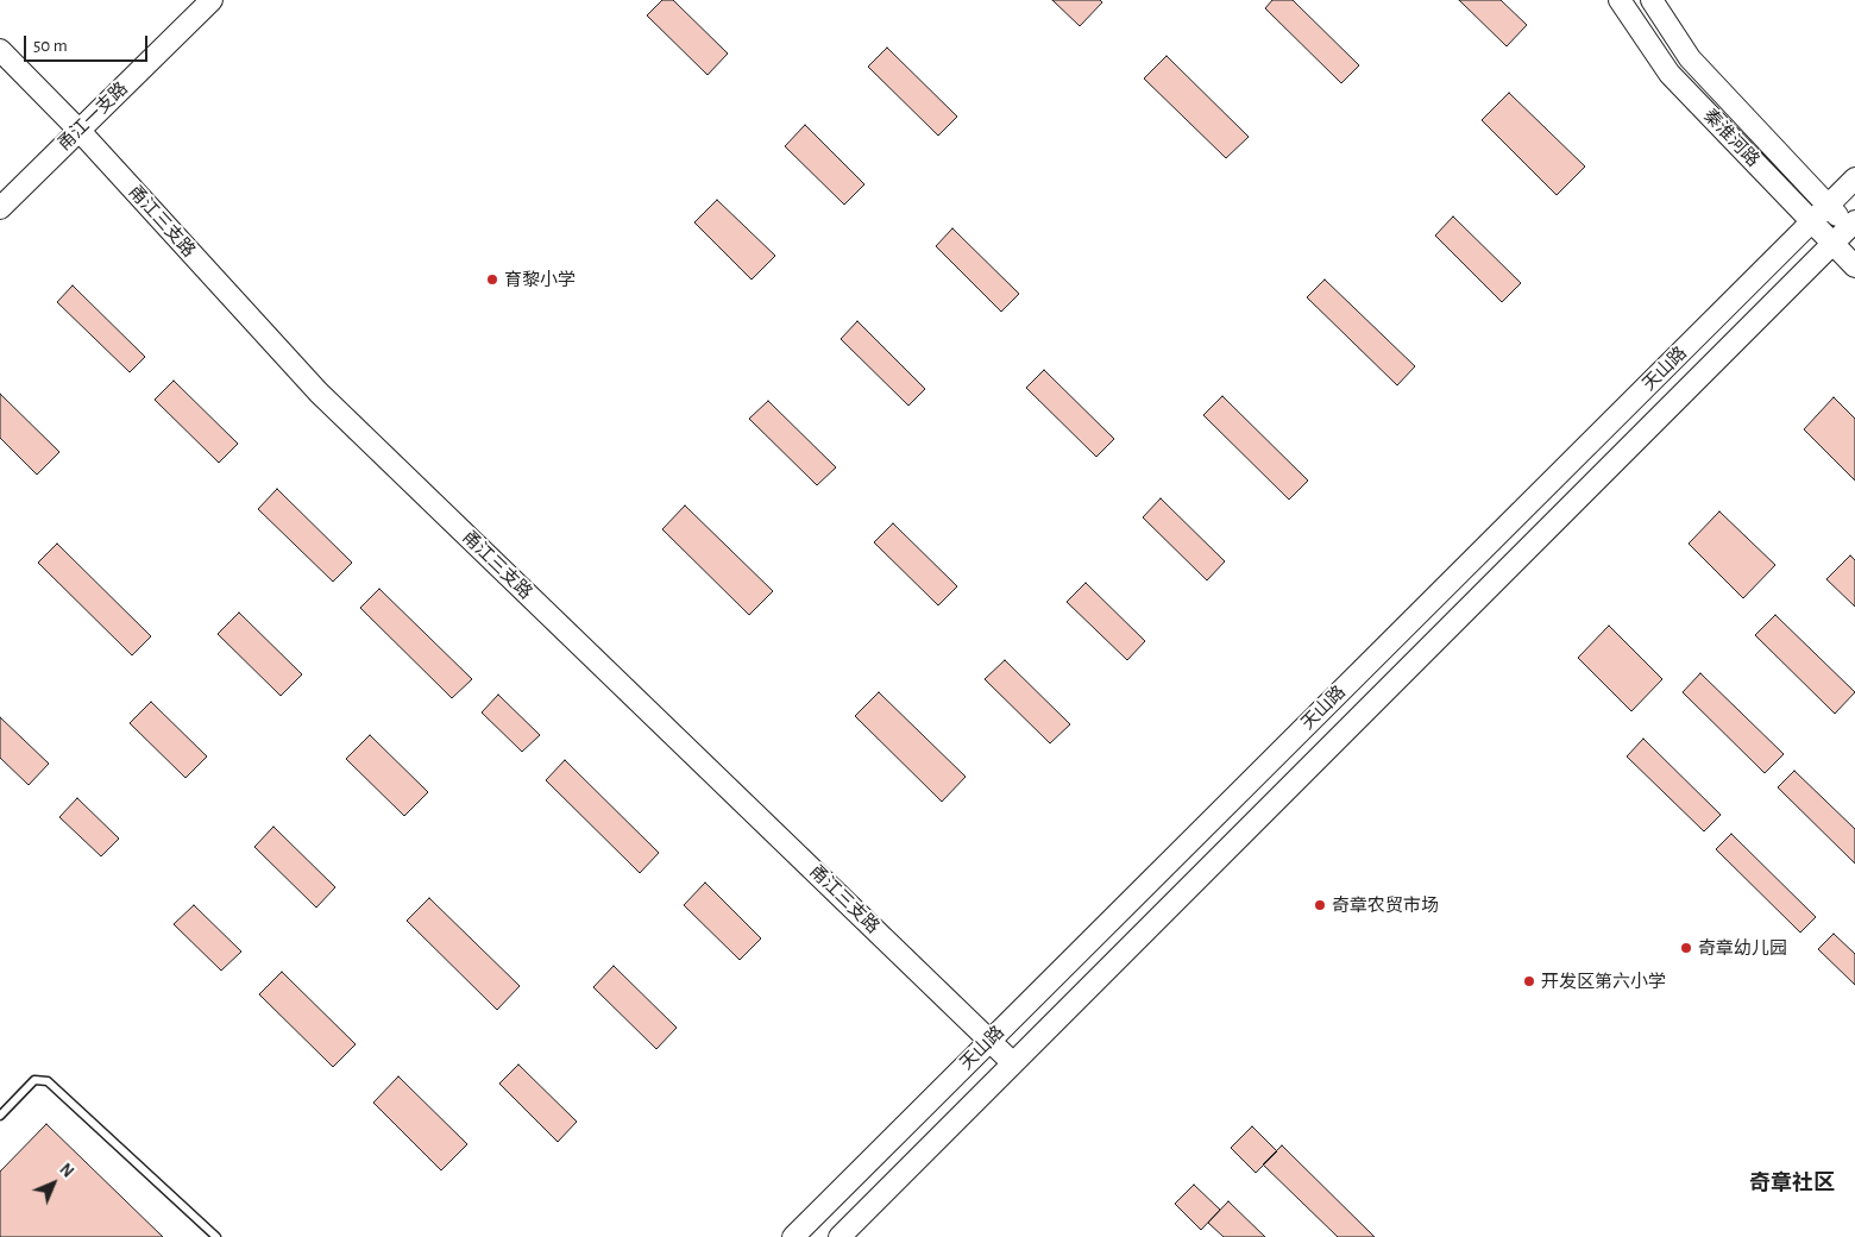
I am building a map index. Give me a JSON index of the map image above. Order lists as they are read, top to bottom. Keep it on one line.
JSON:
{"streets":{"street":["甬江一支路","秦淮河路","甬江三支路","天山路"]},"crossings":[["甬江一支路","甬江三支路"],["秦淮河路","天山路"],["甬江三支路","天山路"]],"districts":["奇章社区"],"places":["育黎小学","奇章农贸市场","奇章幼儿园","开发区第六小学"],"scale_bar":"50 m","north":"top right"}
